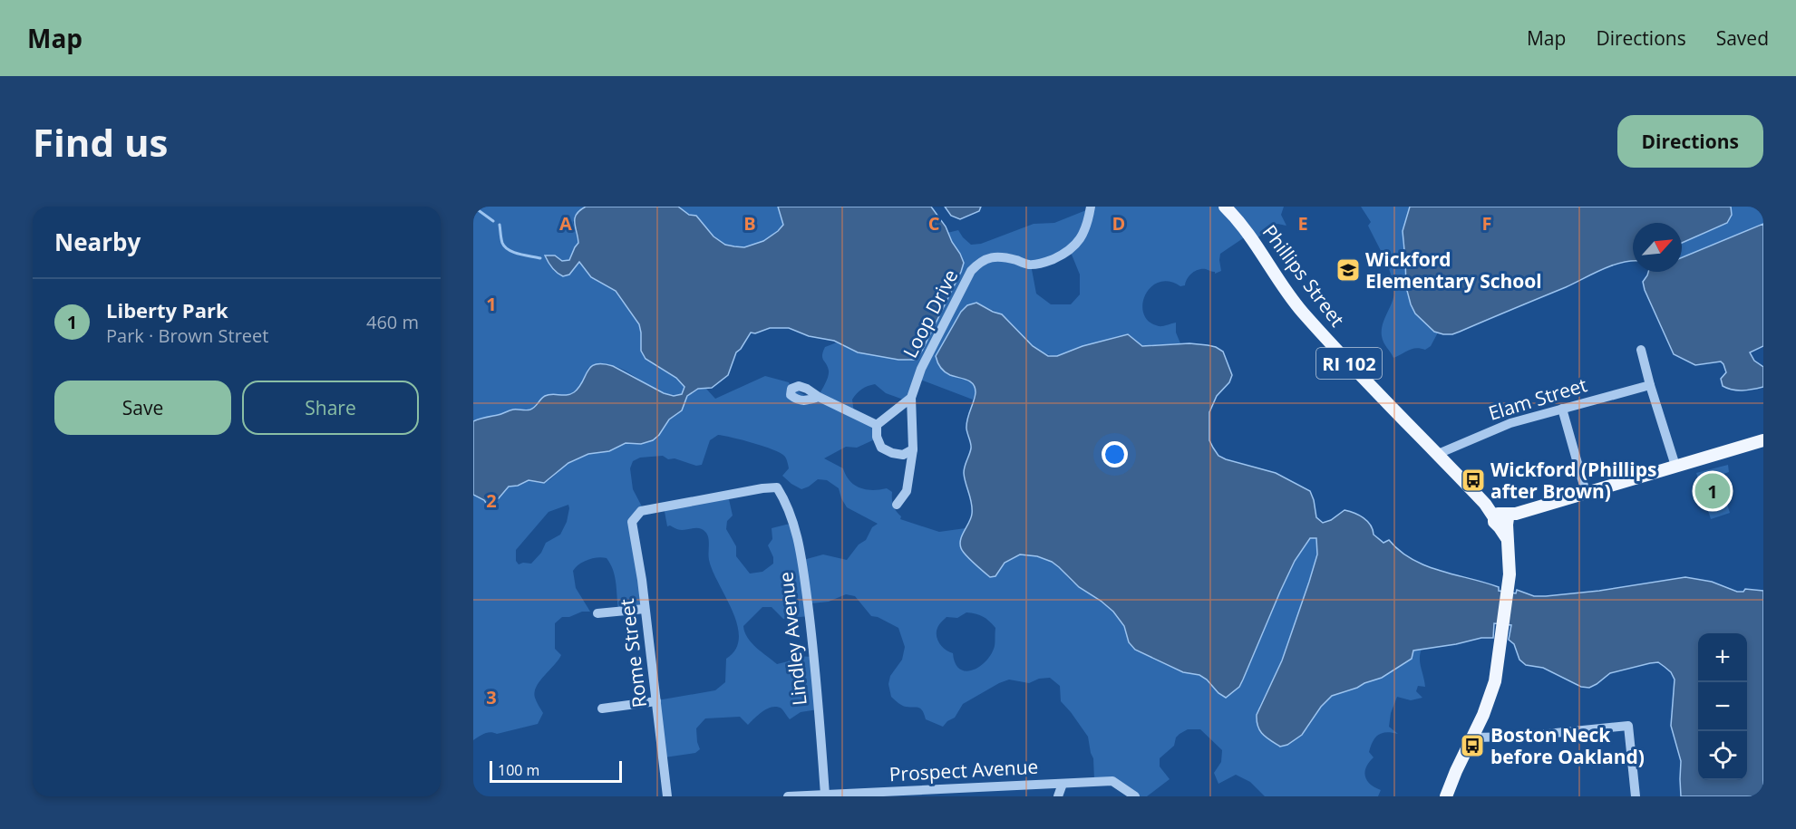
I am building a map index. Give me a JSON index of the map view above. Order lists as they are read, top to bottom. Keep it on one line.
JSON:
{"streets":{"main road":["Phillips Street","RI 102"],"street":["Loop Drive","Elam Street","Lindley Avenue","Rome Street","Prospect Avenue"]},"crossings":[["Phillips Street","Elam Street"],["Lindley Avenue","Rome Street"],["Lindley Avenue","Prospect Avenue"]],"places":{"school or university":["Wickford Elementary School"],"bus stop":["Wickford (Phillips after Brown)","Boston Neck before Oakland)"]},"scale_bar":"100 m","north":"top right","page":{"header":"Map","nav":["Map","Directions","Saved"],"buttons":["Directions",["Save","Share"]],"title":"Find us","heading":"Nearby","list":[{"mark":"1","name":"Liberty Park","note":"Park · Brown Street","value":"460 m"}],"pins":"1","map_buttons":["+","−"],"scale":"100 m"},"grid":{"columns":["A","B","C","D","E","F"],"rows":["1","2","3"]}}
